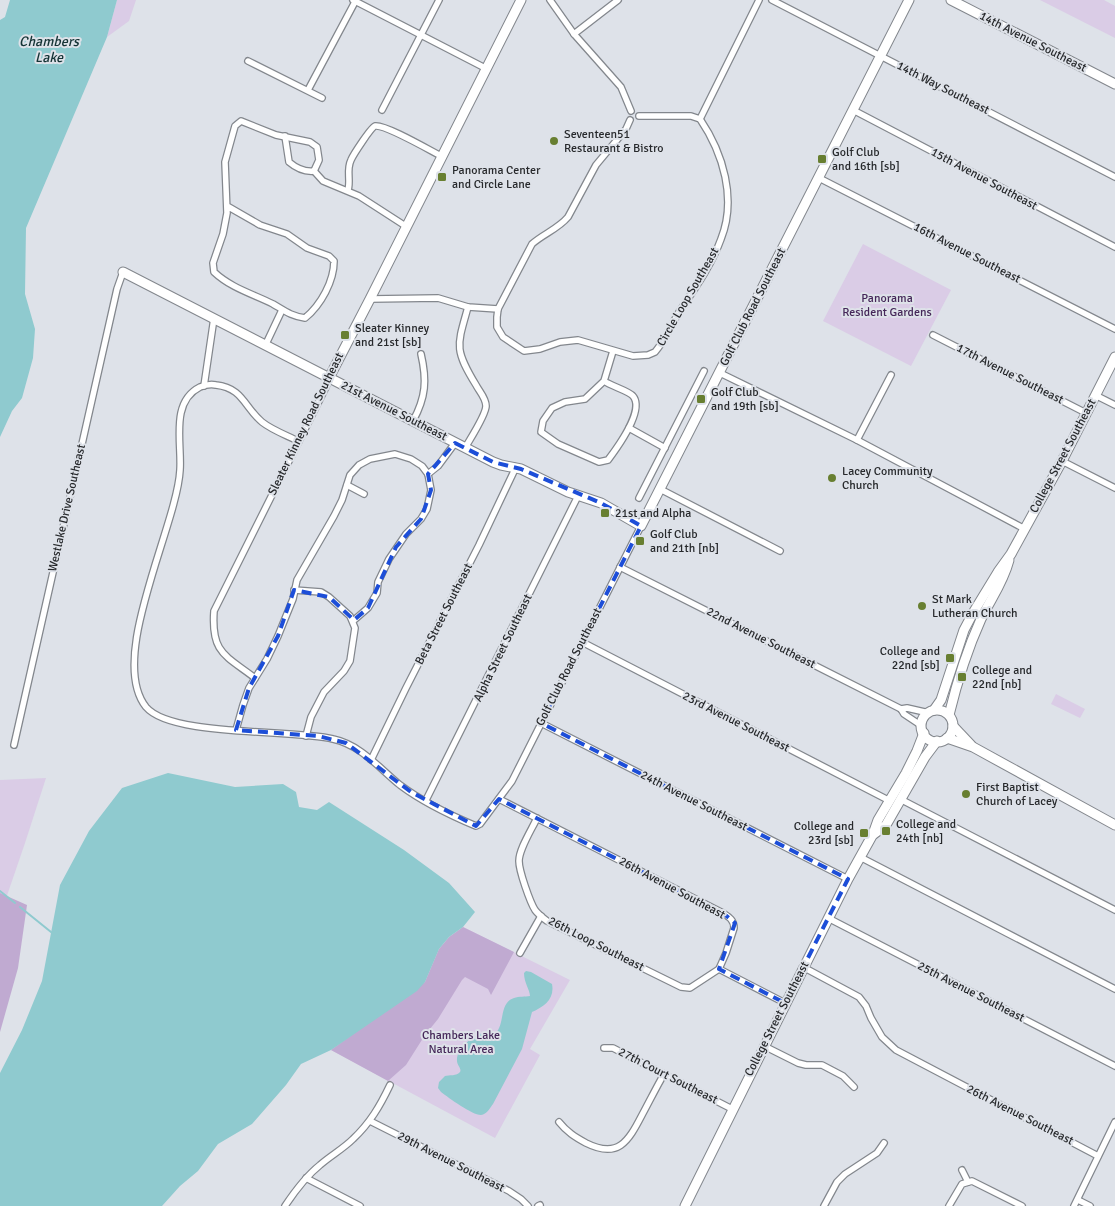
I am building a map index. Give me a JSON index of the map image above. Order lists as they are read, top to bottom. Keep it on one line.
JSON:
{"streets":{"street":["14th Avenue Southeast","14th Way Southeast","15th Avenue Southeast","16th Avenue Southeast","Circle Loop Southeast","Golf Club Road Southeast","17th Avenue Southeast","21st Avenue Southeast","Sleater Kinney Road Southeast","College Street Southeast","Westlake Drive Southeast","Beta Street Southeast","22nd Avenue Southeast","Alpha Street Southeast","23rd Avenue Southeast","24th Avenue Southeast","26th Avenue Southeast","26th Loop Southeast","25th Avenue Southeast","27th Court Southeast","29th Avenue Southeast"]},"crossings":[["14th Way Southeast","Golf Club Road Southeast"],["15th Avenue Southeast","Golf Club Road Southeast"],["16th Avenue Southeast","Golf Club Road Southeast"],["Golf Club Road Southeast","21st Avenue Southeast"],["Golf Club Road Southeast","22nd Avenue Southeast"],["Golf Club Road Southeast","Alpha Street Southeast"],["Golf Club Road Southeast","23rd Avenue Southeast"],["Golf Club Road Southeast","24th Avenue Southeast"],["Golf Club Road Southeast","26th Avenue Southeast"],["17th Avenue Southeast","College Street Southeast"],["21st Avenue Southeast","Sleater Kinney Road Southeast"],["21st Avenue Southeast","Westlake Drive Southeast"],["21st Avenue Southeast","Beta Street Southeast"],["21st Avenue Southeast","Alpha Street Southeast"],["College Street Southeast","22nd Avenue Southeast"],["College Street Southeast","23rd Avenue Southeast"],["College Street Southeast","24th Avenue Southeast"],["College Street Southeast","26th Avenue Southeast"],["College Street Southeast","25th Avenue Southeast"],["College Street Southeast","27th Court Southeast"],["26th Avenue Southeast","26th Loop Southeast"]],"water":["Chambers Lake"],"parks":["Panorama Resident Gardens","Chambers Lake Natural Area"],"places":{"other":["Seventeen51 Restaurant & Bistro","Lacey Community Church","St Mark Lutheran Church","First Baptist Church of Lacey"],"transit":["Golf Club and 16th [sb]","Panorama Center and Circle Lane","Sleater Kinney and 21st [sb]","Golf Club and 19th [sb]","21st and Alpha","Golf Club and 21th [nb]","College and 22nd [sb]","College and 22nd [nb]","College and 24th [nb]","College and 23rd [sb]"]}}
